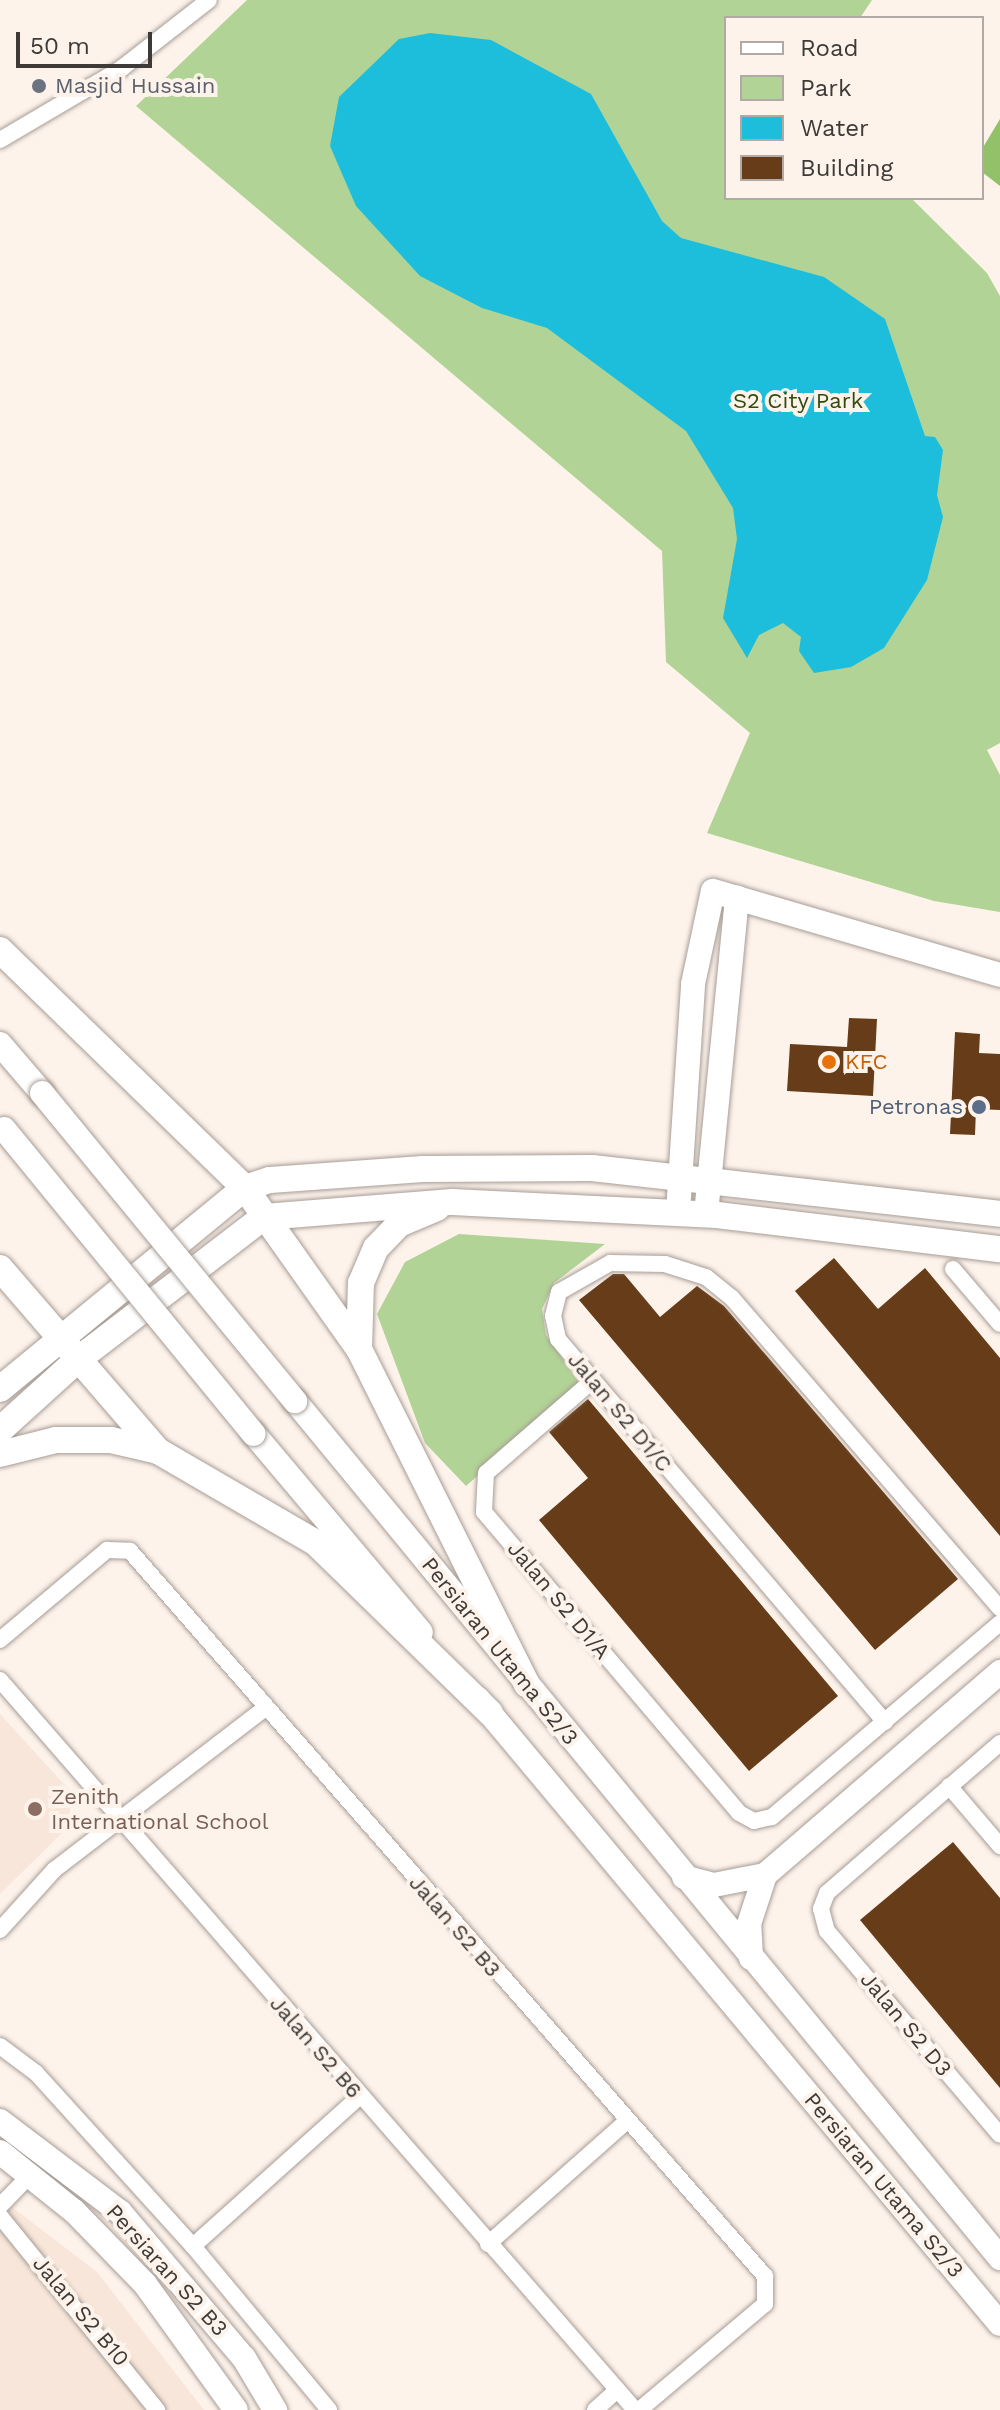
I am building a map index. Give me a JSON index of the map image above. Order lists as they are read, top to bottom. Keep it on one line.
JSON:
{"streets":{"main road":["Persiaran Utama S2/3","Persiaran S2 B3"],"street":["Jalan S2 D1/C","Jalan S2 D1/A","Jalan S2 B3","Jalan S2 D3","Jalan S2 B6","Jalan S2 B10"]},"crossings":[["Jalan S2 D1/C","Jalan S2 D1/A"],["Jalan S2 B3","Jalan S2 B6"]],"parks":["S2 City Park"],"places":["Masjid Hussain","KFC","Petronas","Zenith International School"],"legend":["Road","Park","Water","Building"],"scale_bar":"50 m"}
